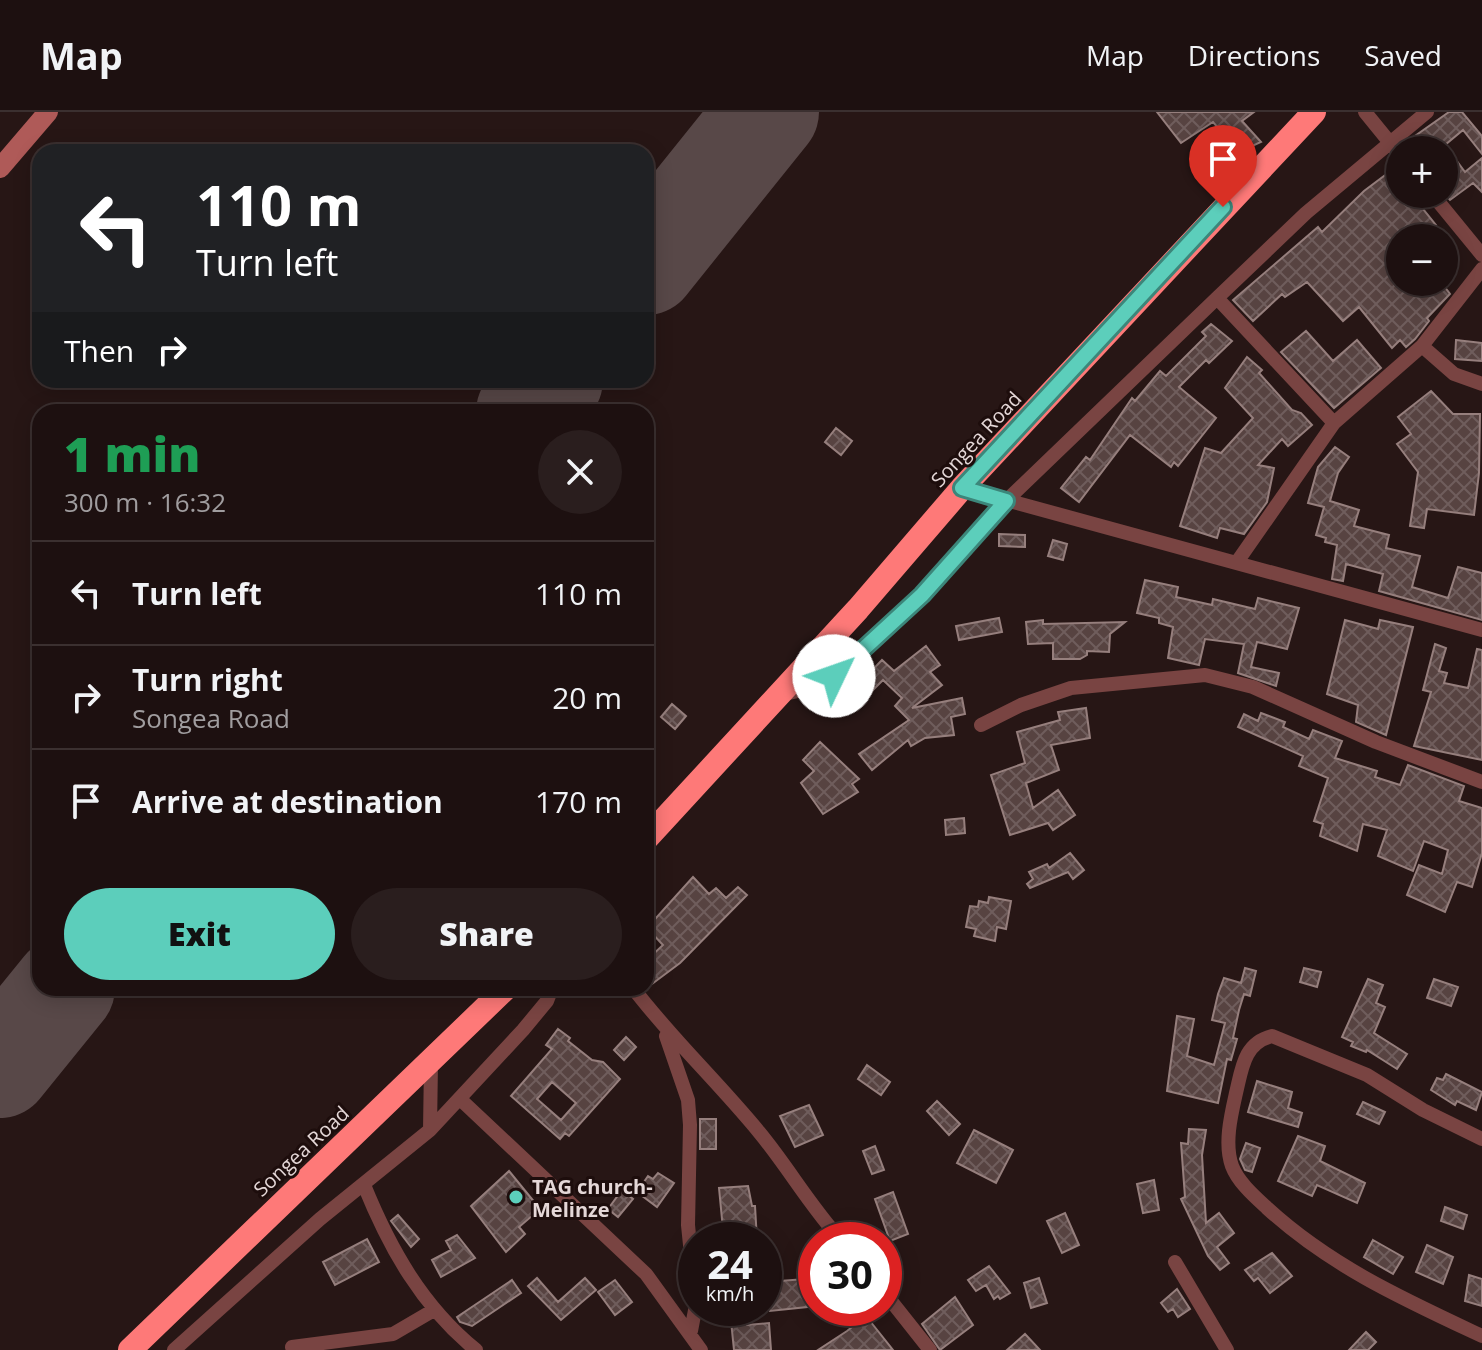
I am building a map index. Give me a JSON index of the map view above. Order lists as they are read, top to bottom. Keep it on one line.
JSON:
{"streets":{"highway":["Songea Road"]},"places":["TAG church- Melinze"],"page":{"header":"Map","nav":["Map","Directions","Saved"],"map_buttons":["+","−"],"turn":["110 m","Turn left"],"then":"Then","heading":["1 min","300 m · 16:32"],"list":[{"name":"Turn left","value":"110 m"},{"name":"Turn right","note":"Songea Road","value":"20 m"},{"name":"Arrive at destination","value":"170 m"}],"buttons":["Exit","Share"],"speed":"24 km/h","limit":"30"}}
